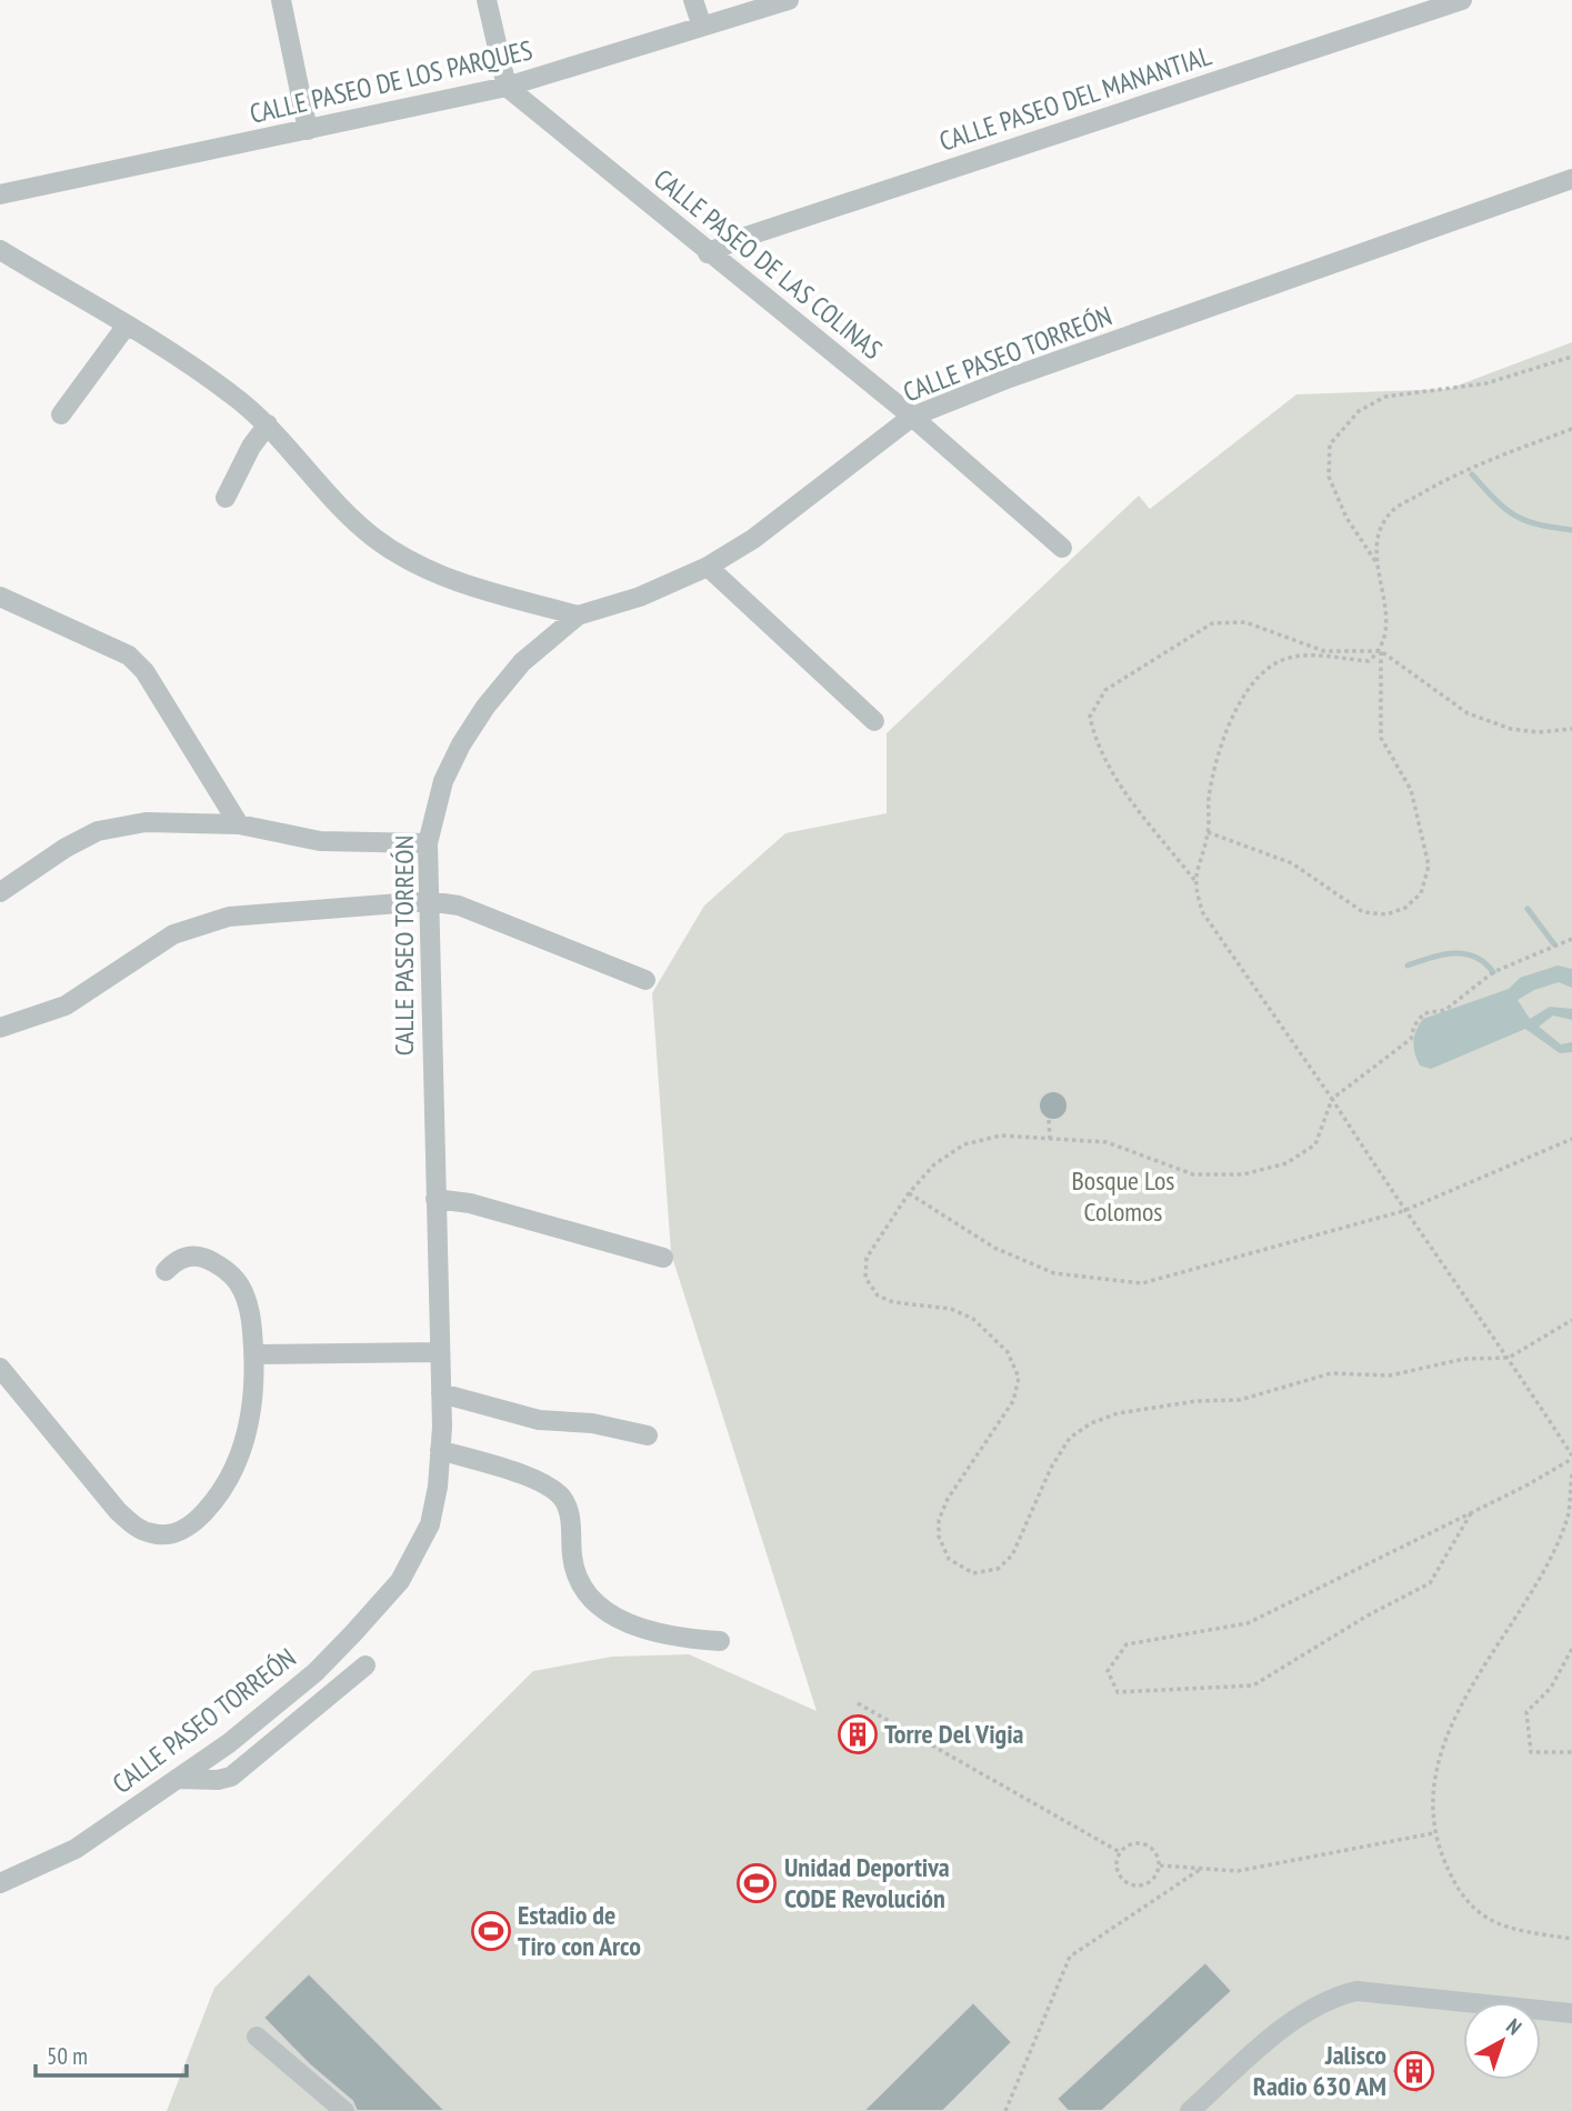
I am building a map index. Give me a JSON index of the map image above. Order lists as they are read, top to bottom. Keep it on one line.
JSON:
{"streets":{"street":["CALLE PASEO DE LOS PARQUES","CALLE PASEO DEL MANANTIAL","CALLE PASEO DE LAS COLINAS","CALLE PASEO TORREÓN"]},"crossings":[["CALLE PASEO DE LOS PARQUES","CALLE PASEO DE LAS COLINAS"],["CALLE PASEO DEL MANANTIAL","CALLE PASEO DE LAS COLINAS"],["CALLE PASEO DE LAS COLINAS","CALLE PASEO TORREÓN"]],"parks":["Bosque Los Colomos"],"places":{"building":["Torre Del Vigia","Jalisco Radio 630 AM"],"sports":["Unidad Deportiva CODE Revolución","Estadio de Tiro con Arco"]},"scale_bar":"50 m","north":"top right"}
